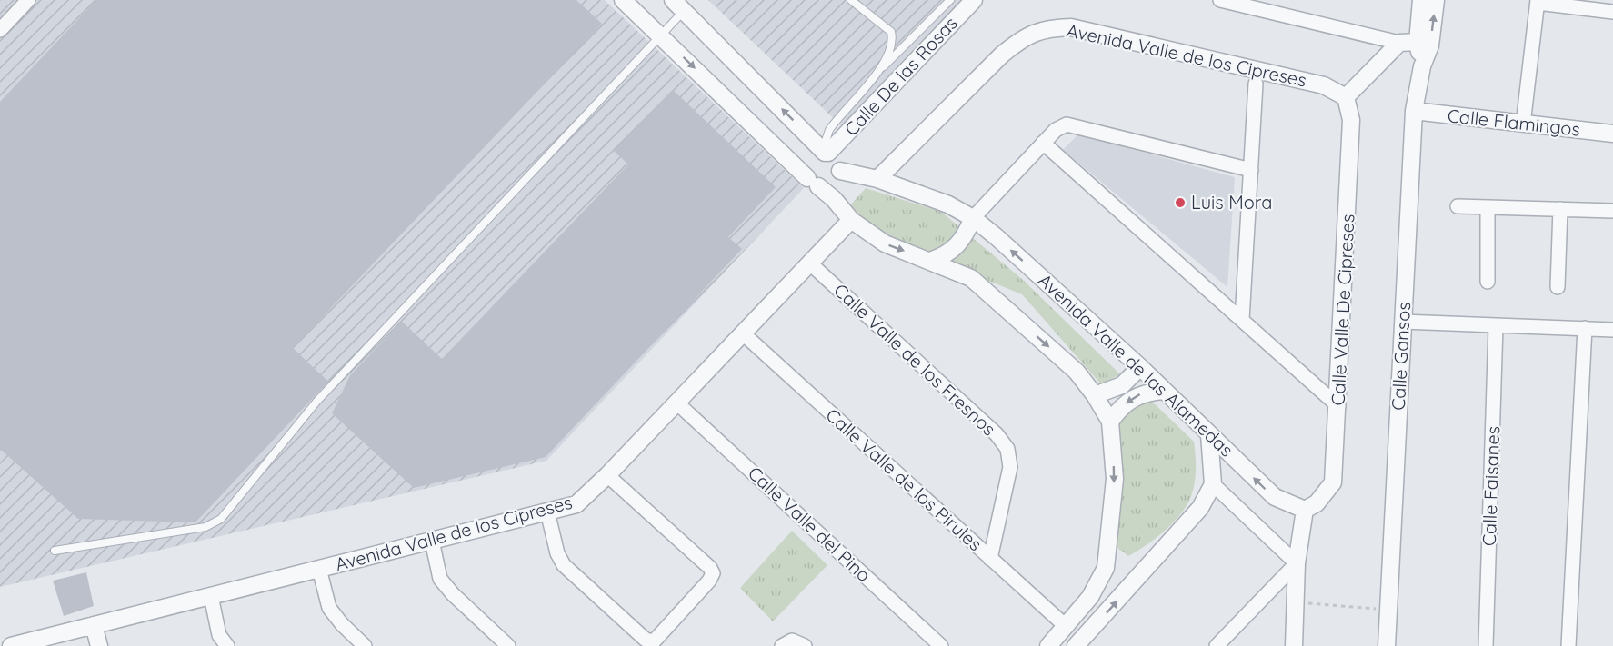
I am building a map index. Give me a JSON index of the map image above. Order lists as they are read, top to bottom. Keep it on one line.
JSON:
{"streets":{"street":["Avenida Valle de los Cipreses","Calle De las Rosas","Calle Flamingos","Calle Valle De Cipreses","Calle Gansos","Calle Valle de los Fresnos","Avenida Valle de las Alamedas","Calle Valle de los Pirules","Calle Faisanes","Calle Valle del Pino"]},"crossings":[["Avenida Valle de los Cipreses","Calle Valle De Cipreses"],["Avenida Valle de los Cipreses","Calle Valle de los Fresnos"],["Avenida Valle de los Cipreses","Avenida Valle de las Alamedas"],["Avenida Valle de los Cipreses","Calle Valle de los Pirules"],["Avenida Valle de los Cipreses","Calle Valle del Pino"],["Calle De las Rosas","Avenida Valle de las Alamedas"],["Calle Flamingos","Calle Gansos"],["Calle Valle De Cipreses","Avenida Valle de las Alamedas"],["Calle Valle de los Fresnos","Calle Valle de los Pirules"]],"places":["Luis Mora"]}
